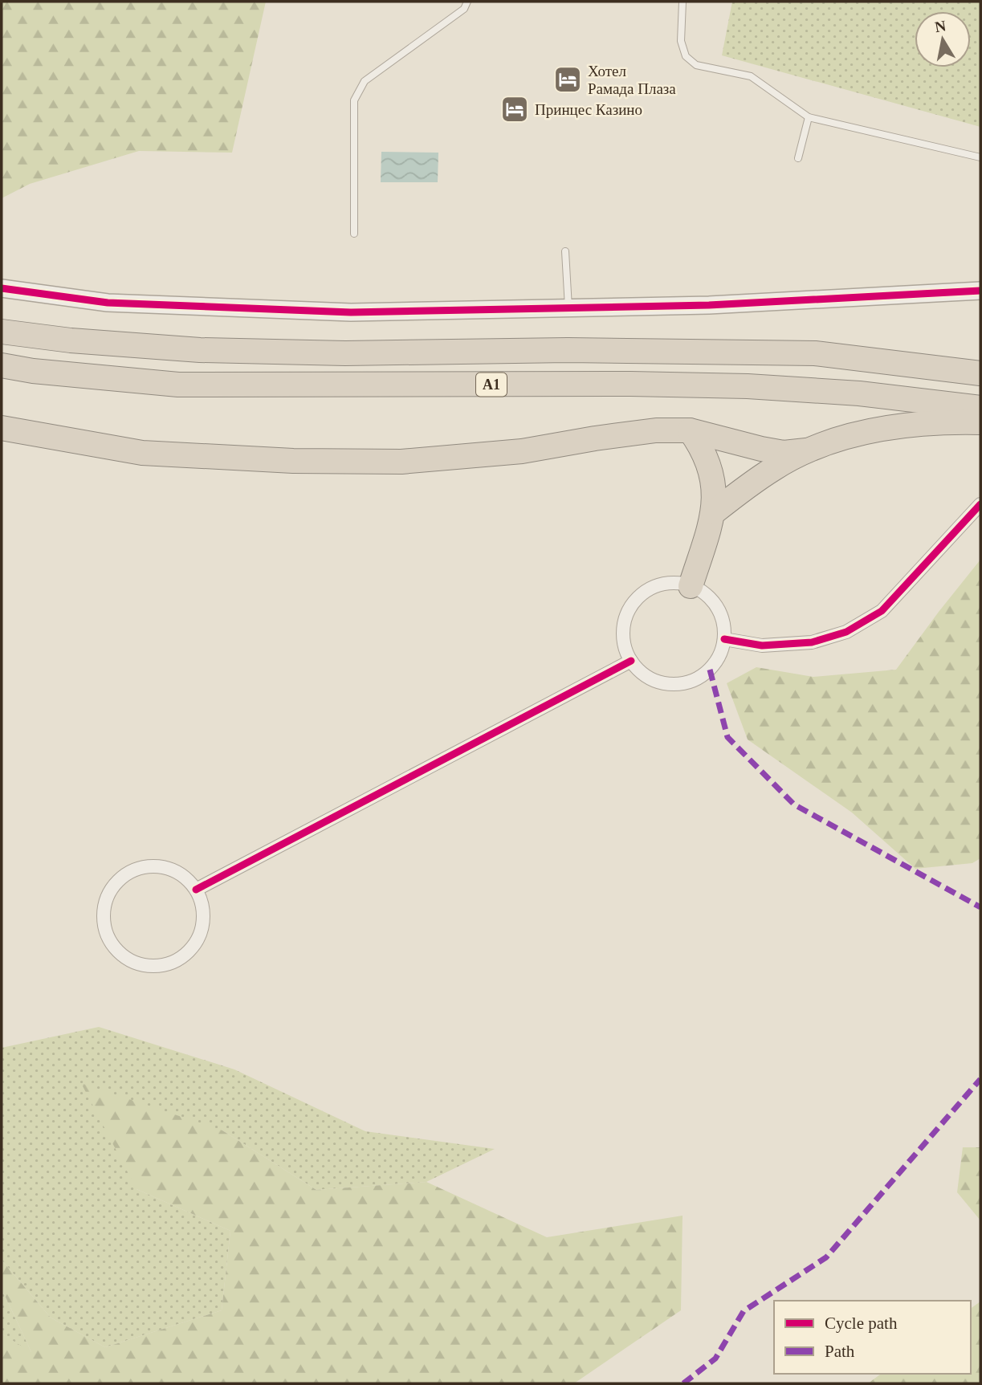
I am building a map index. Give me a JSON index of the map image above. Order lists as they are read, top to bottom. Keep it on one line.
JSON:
{"streets":{"highway":["A1"]},"places":{"hotel":["Хотел Рамада Плаза","Принцес Казино"]},"legend":["Cycle path","Path"],"north":"top"}
